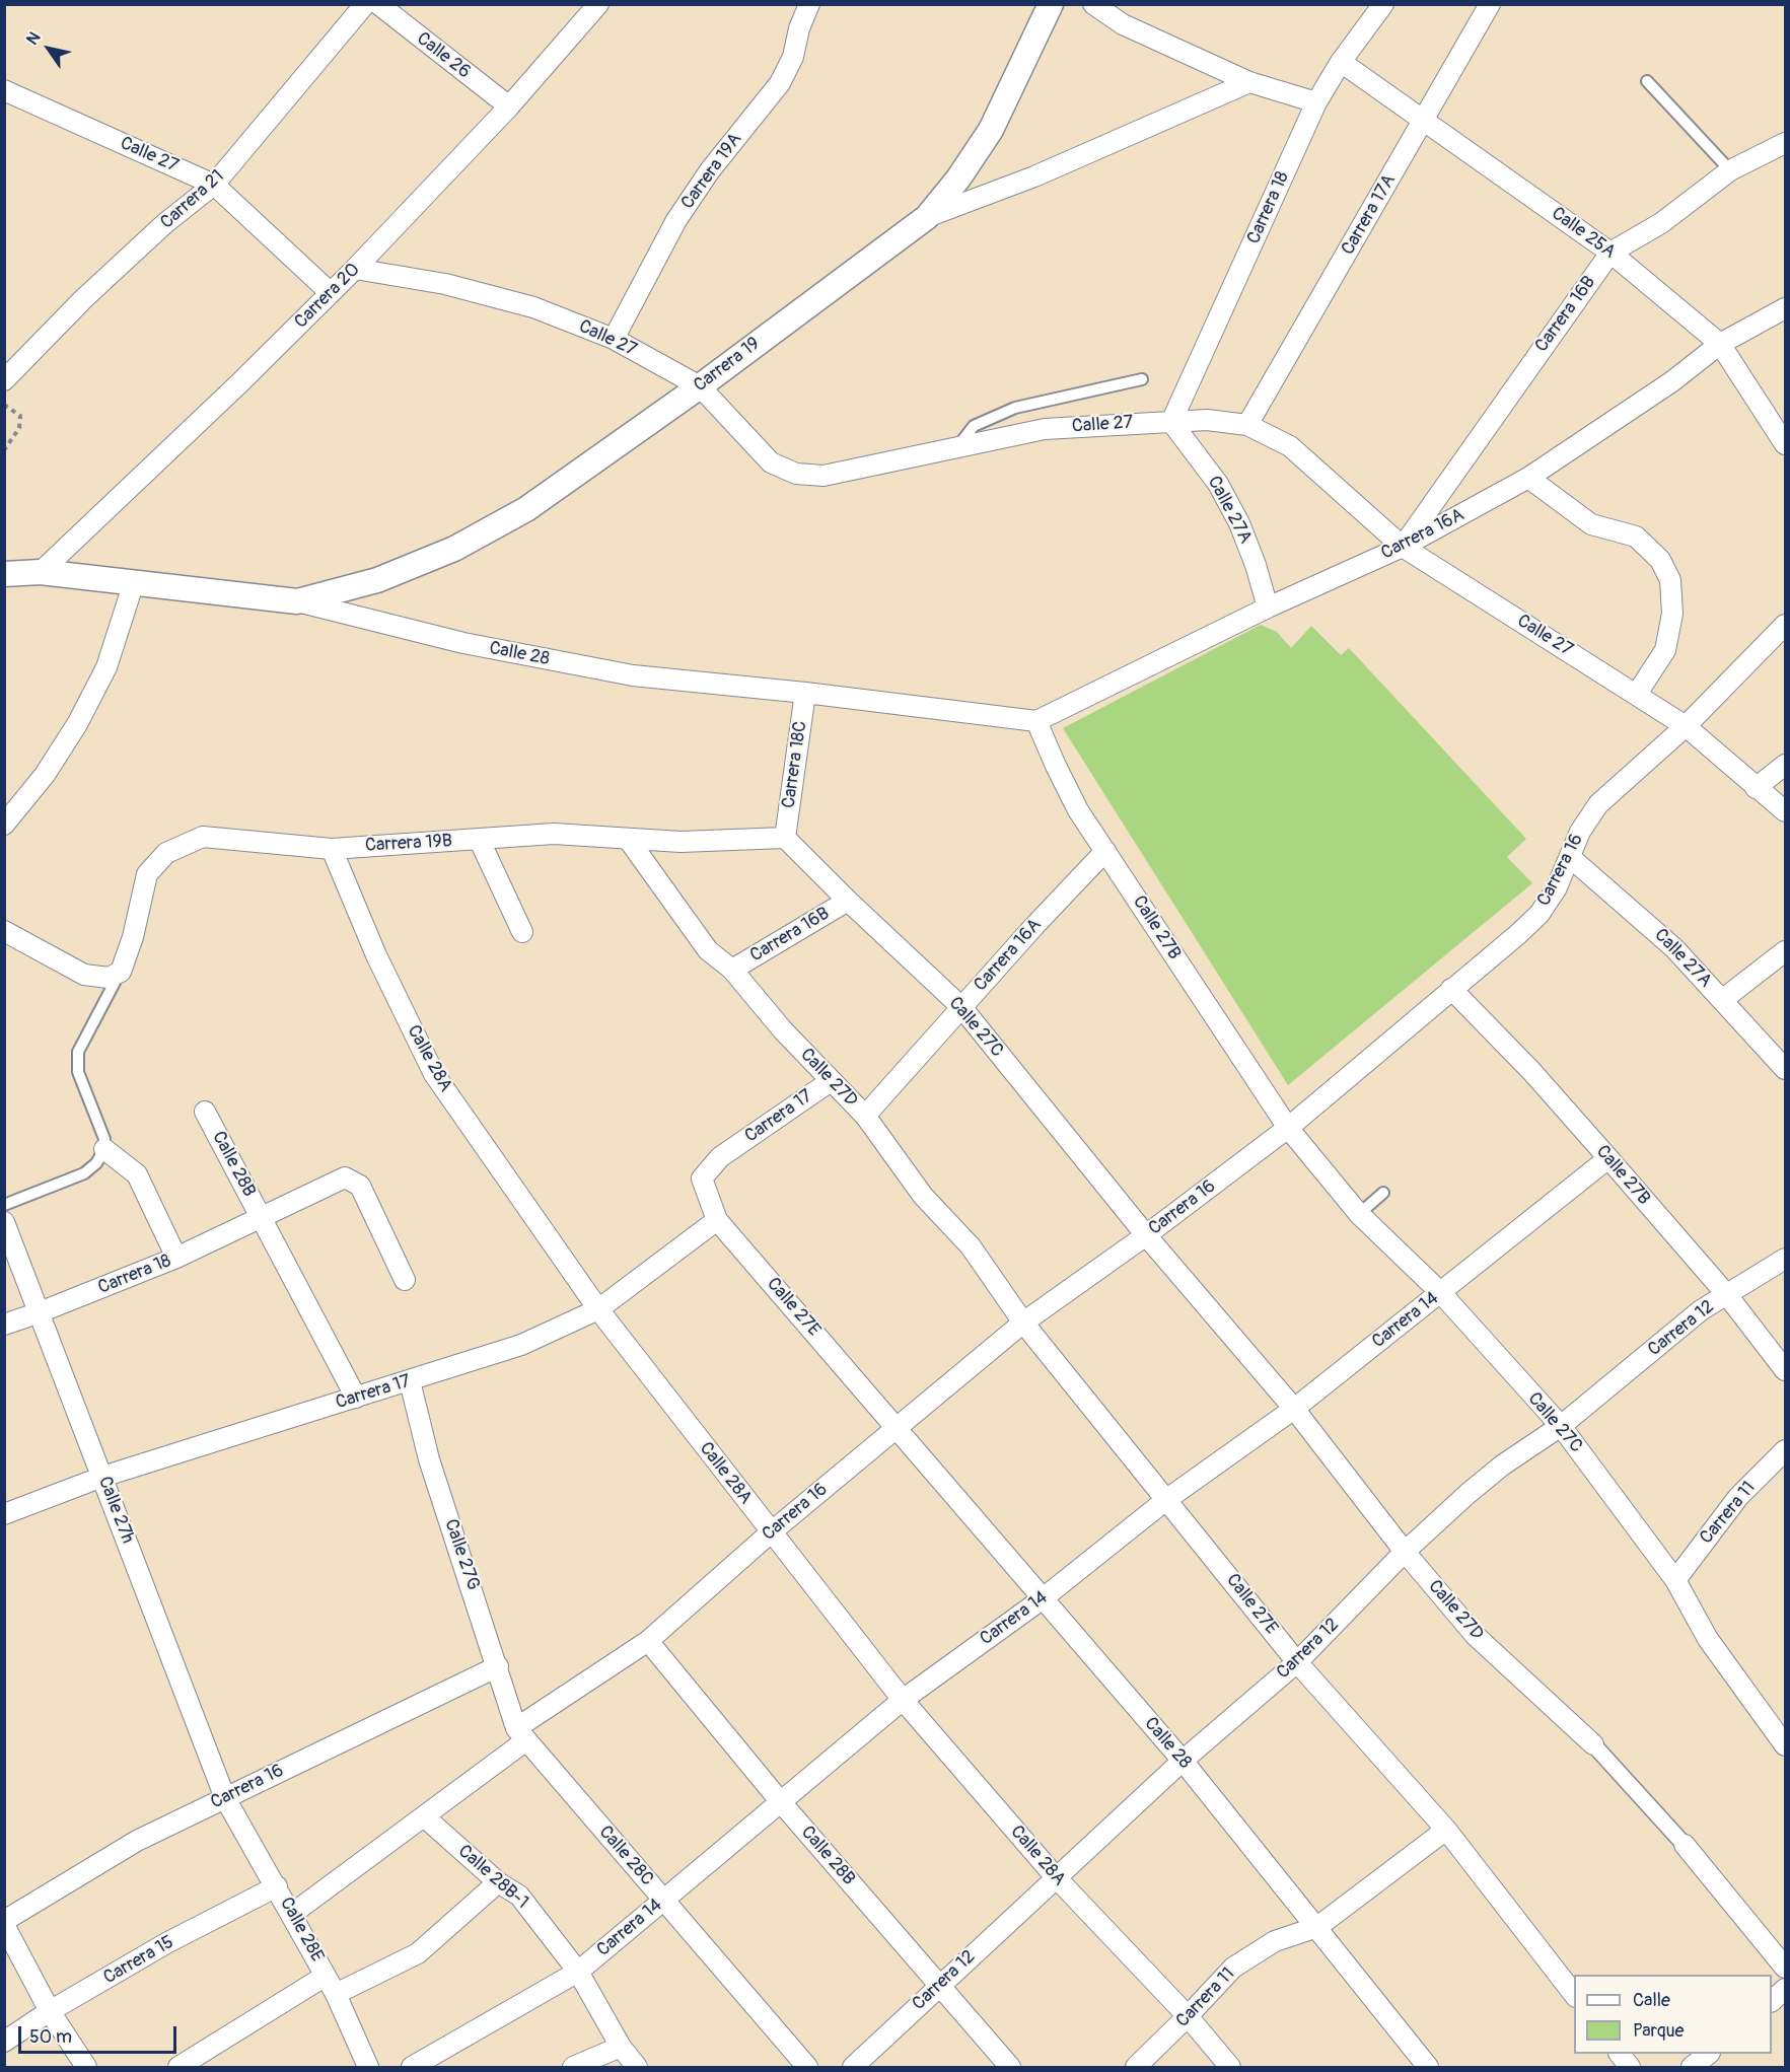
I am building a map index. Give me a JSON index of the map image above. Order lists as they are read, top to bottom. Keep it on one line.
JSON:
{"streets":{"street":["Calle 26","Calle 27","Carrera 19A","Carrera 21","Carrera 18","Carrera 17A","Calle 25A","Carrera 20","Carrera 16B","Carrera 19","Calle 27A","Carrera 16A","Calle 28","Carrera 18C","Carrera 19B","Carrera 16","Calle 27B","Calle 27C","Calle 28A","Calle 27D","Carrera 17","Calle 28B","Calle 27E","Carrera 14","Carrera 12","Calle 27h","Carrera 11","Calle 27G","Calle 28C","Calle 28B-1","Calle 28E","Carrera 15"]},"crossings":[["Calle 26","Carrera 20"],["Calle 27","Carrera 19A"],["Calle 27","Carrera 21"],["Calle 27","Carrera 18"],["Calle 27","Carrera 17A"],["Calle 27","Carrera 20"],["Calle 27","Carrera 16B"],["Calle 27","Carrera 19"],["Calle 27","Calle 27A"],["Calle 27","Carrera 16A"],["Calle 27","Carrera 16"],["Carrera 18","Calle 25A"],["Carrera 18","Calle 27A"],["Carrera 18","Calle 28B"],["Carrera 18","Calle 27h"],["Carrera 17A","Calle 25A"],["Calle 25A","Carrera 16B"],["Calle 25A","Carrera 16A"],["Carrera 20","Calle 28"],["Carrera 16B","Carrera 16A"],["Carrera 16B","Calle 27C"],["Carrera 16B","Calle 27D"],["Carrera 19","Calle 28"],["Calle 27A","Carrera 16A"],["Calle 27A","Carrera 16"],["Carrera 16A","Calle 28"],["Carrera 16A","Calle 27B"],["Carrera 16A","Calle 27C"],["Carrera 16A","Calle 27D"],["Calle 28","Carrera 18C"],["Calle 28","Carrera 16"],["Calle 28","Calle 27B"],["Calle 28","Calle 27E"],["Calle 28","Carrera 14"],["Calle 28","Carrera 12"],["Calle 28","Carrera 11"],["Carrera 18C","Carrera 19B"],["Carrera 18C","Calle 27C"],["Carrera 19B","Calle 27C"],["Carrera 19B","Calle 28A"],["Carrera 19B","Calle 27D"],["Carrera 16","Calle 27B"],["Carrera 16","Calle 27C"],["Carrera 16","Calle 28A"],["Carrera 16","Calle 27D"],["Carrera 16","Calle 28B"],["Carrera 16","Calle 27E"],["Carrera 16","Calle 27h"],["Carrera 16","Calle 27G"],["Carrera 16","Calle 28C"],["Carrera 16","Calle 28E"],["Calle 27B","Calle 27C"],["Calle 27B","Carrera 14"],["Calle 27B","Carrera 12"],["Calle 27C","Calle 27D"],["Calle 27C","Carrera 14"],["Calle 27C","Carrera 12"],["Calle 27C","Carrera 11"],["Calle 28A","Carrera 17"],["Calle 28A","Carrera 14"],["Calle 28A","Carrera 12"],["Calle 28A","Carrera 11"],["Calle 27D","Carrera 17"],["Calle 27D","Calle 27E"],["Calle 27D","Carrera 14"],["Calle 27D","Carrera 12"],["Carrera 17","Calle 27E"],["Carrera 17","Calle 27h"],["Carrera 17","Calle 27G"],["Calle 28B","Carrera 14"],["Calle 28B","Carrera 12"],["Calle 27E","Carrera 14"],["Calle 27E","Carrera 12"],["Calle 27E","Carrera 11"],["Carrera 14","Calle 28C"],["Carrera 14","Calle 28B-1"],["Calle 27h","Calle 28E"],["Calle 27G","Calle 28C"],["Calle 28E","Carrera 15"]],"legend":["Calle","Parque"],"scale_bar":"50 m","north":"top left"}
